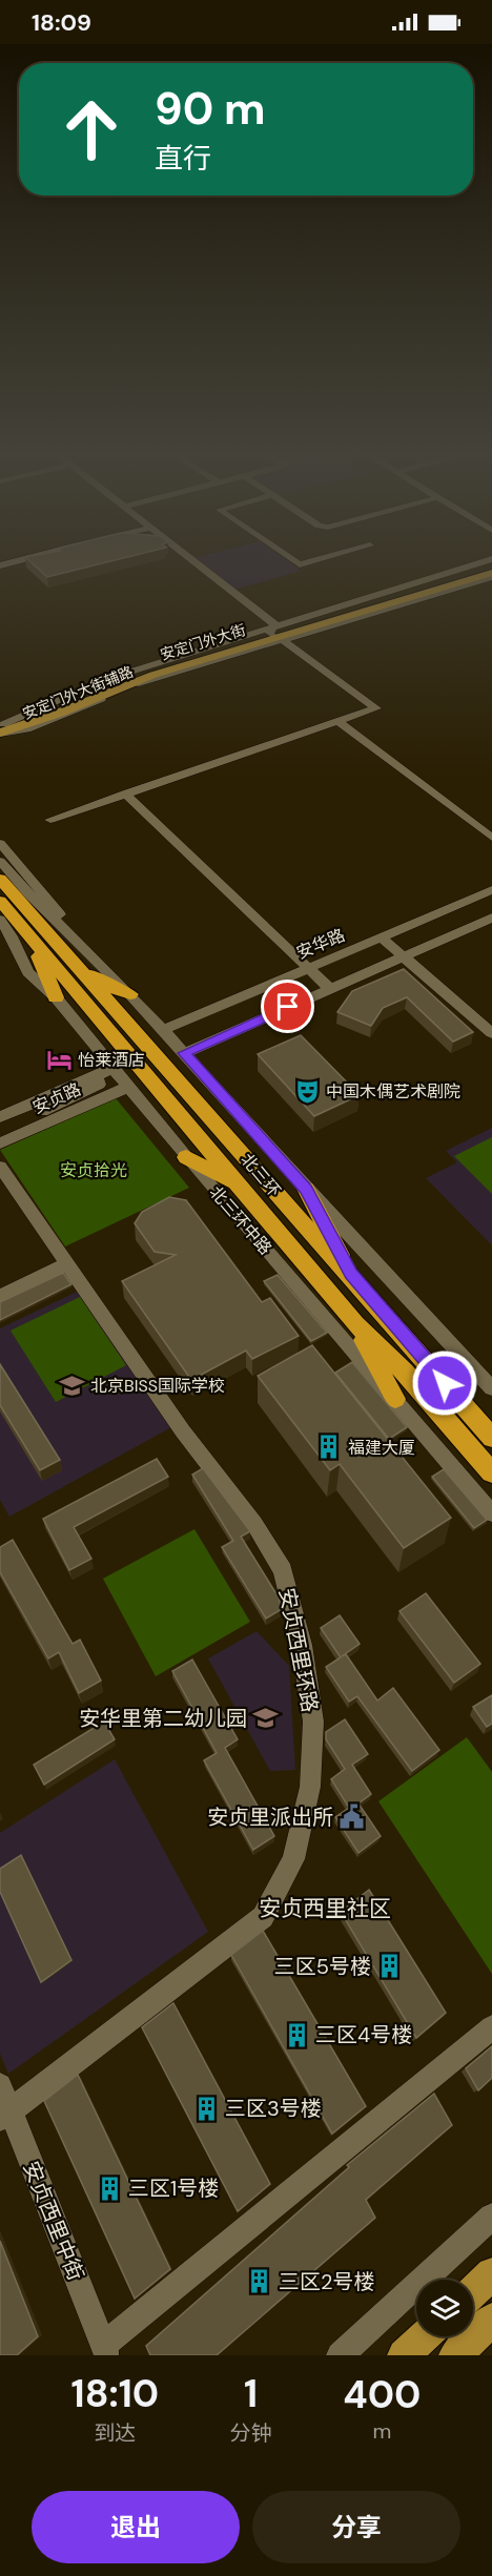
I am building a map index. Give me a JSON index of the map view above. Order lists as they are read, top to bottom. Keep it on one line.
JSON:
{"streets":{"highway":["北三环"],"main road":["安定门外大街"],"street":["安华路","安贞路","北三环中路","安贞西里环路","安贞西里中街"]},"crossings":[["安贞路","北三环中路"],["安贞西里环路","安贞西里中街"]],"districts":["安贞西里社区"],"parks":["安贞拾光"],"places":{"hotel":["怡莱酒店"],"theatre":["中国木偶艺术剧院"],"school or university":["北京BISS国际学校","安华里第二幼儿园"],"building":["福建大厦","三区5号楼","三区4号楼","三区3号楼","三区1号楼","三区2号楼"],"public building":["安贞里派出所"]},"page":{"status":"18:09","turn":["90 m","直行"],"eta":["18:10","到达","1","分钟","400","m"],"buttons":["退出","分享"]}}
